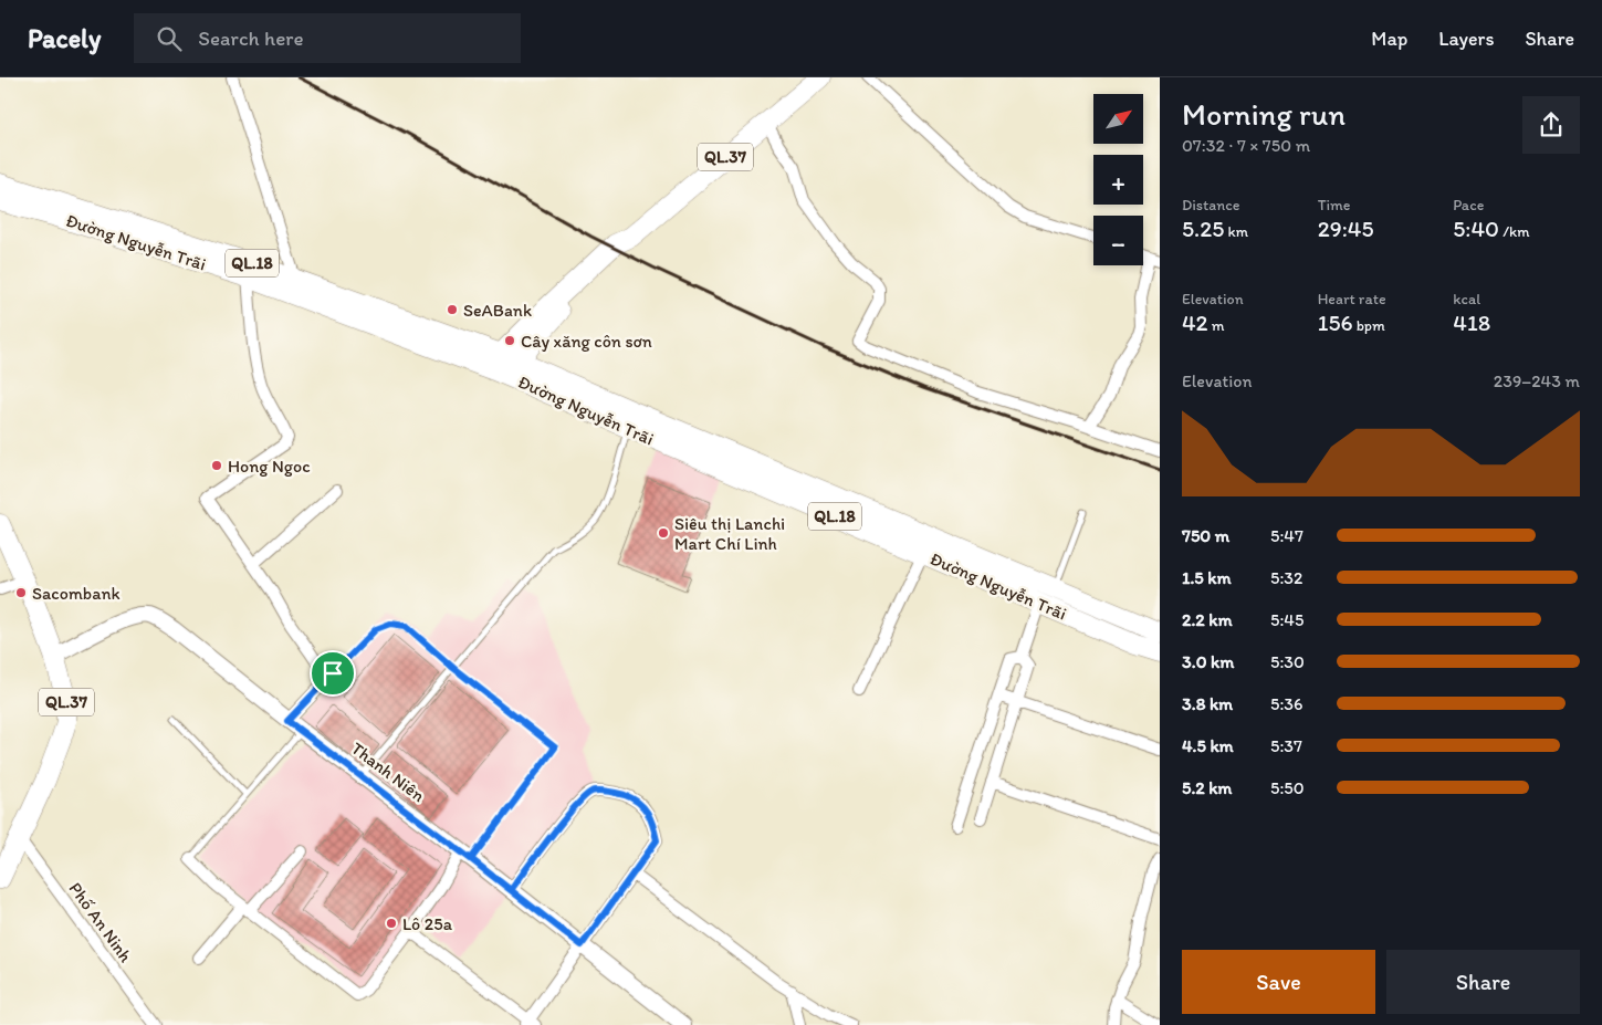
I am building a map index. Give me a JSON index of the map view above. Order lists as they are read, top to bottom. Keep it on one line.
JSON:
{"streets":{"highway":["QL.37","Đường Nguyễn Trãi","QL.18"],"street":["Thanh Niên","Phố An Ninh"]},"crossings":[["QL.37","Đường Nguyễn Trãi"],["QL.37","Thanh Niên"],["QL.37","Phố An Ninh"]],"places":["SeABank","Cây xăng côn sơn","Hong Ngoc","Siêu thị Lanchi Mart Chí Linh","Sacombank","Lô 25a"],"north":"top right","page":{"header":"Pacely","search":"Search here","nav":["Map","Layers","Share"],"heading":["Morning run","07:32 · 7 × 750 m"],"map_buttons":["+","−"],"stats":[["Distance","5.25 km"],["Time","29:45"],["Pace","5:40 /km"],["Elevation","42 m"],["Heart rate","156 bpm"],["kcal","418"]],"chart":["Elevation","239–243 m"],"list":[{"name":"750 m","note":"5:47"},{"name":"1.5 km","note":"5:32"},{"name":"2.2 km","note":"5:45"},{"name":"3.0 km","note":"5:30"},{"name":"3.8 km","note":"5:36"},{"name":"4.5 km","note":"5:37"},{"name":"5.2 km","note":"5:50"}],"buttons":["Save","Share"]}}
